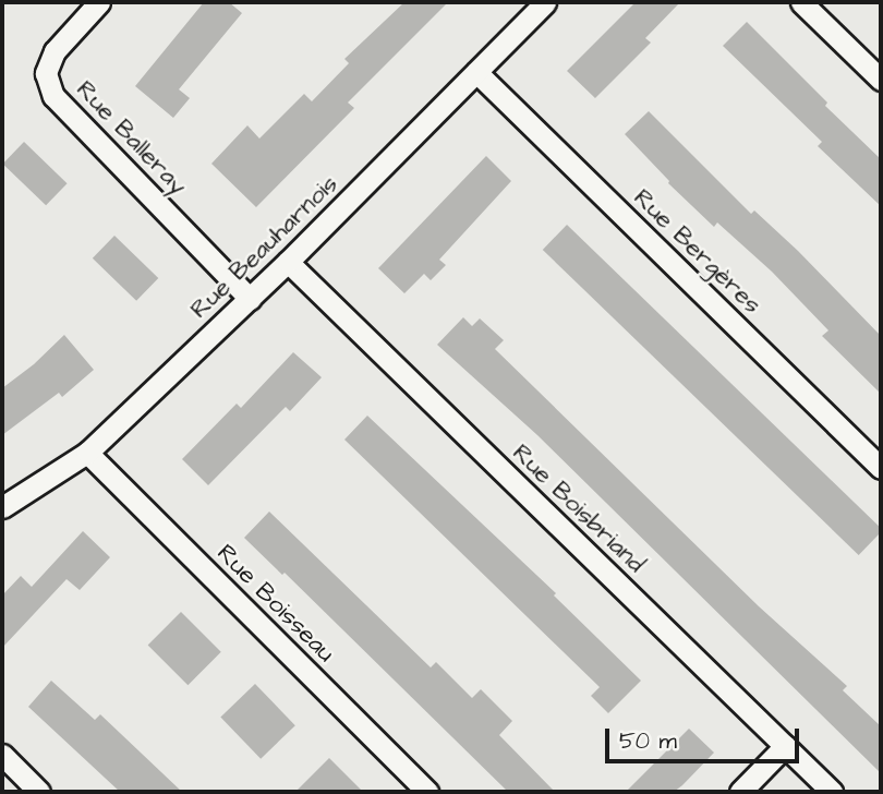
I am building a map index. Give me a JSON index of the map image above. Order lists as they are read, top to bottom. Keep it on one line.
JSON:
{"streets":{"street":["Rue Balleray","Rue Beauharnois","Rue Bergères","Rue Boisbriand","Rue Boisseau"]},"crossings":[["Rue Balleray","Rue Beauharnois"],["Rue Beauharnois","Rue Bergères"],["Rue Beauharnois","Rue Boisbriand"],["Rue Beauharnois","Rue Boisseau"]],"scale_bar":"50 m"}
